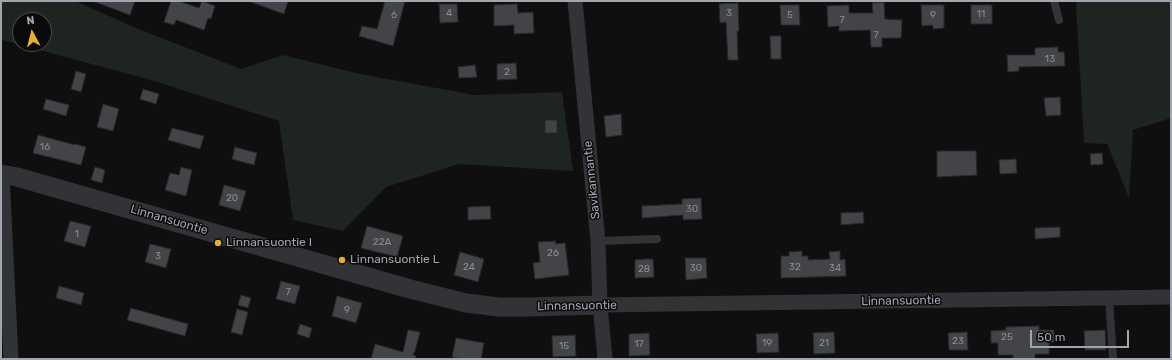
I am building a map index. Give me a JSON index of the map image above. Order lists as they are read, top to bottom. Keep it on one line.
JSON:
{"streets":{"street":["Savikannantie","Linnansuontie"]},"crossings":[["Savikannantie","Linnansuontie"]],"places":["Linnansuontie I","Linnansuontie L"],"house_numbers":["4","3","11","6","5","9","7","7","13","2","16","20","30","1","22A","26","3","24","32","30","34","28","7","9","25","23","19","21","17","15"],"scale_bar":"50 m","north":"top"}
